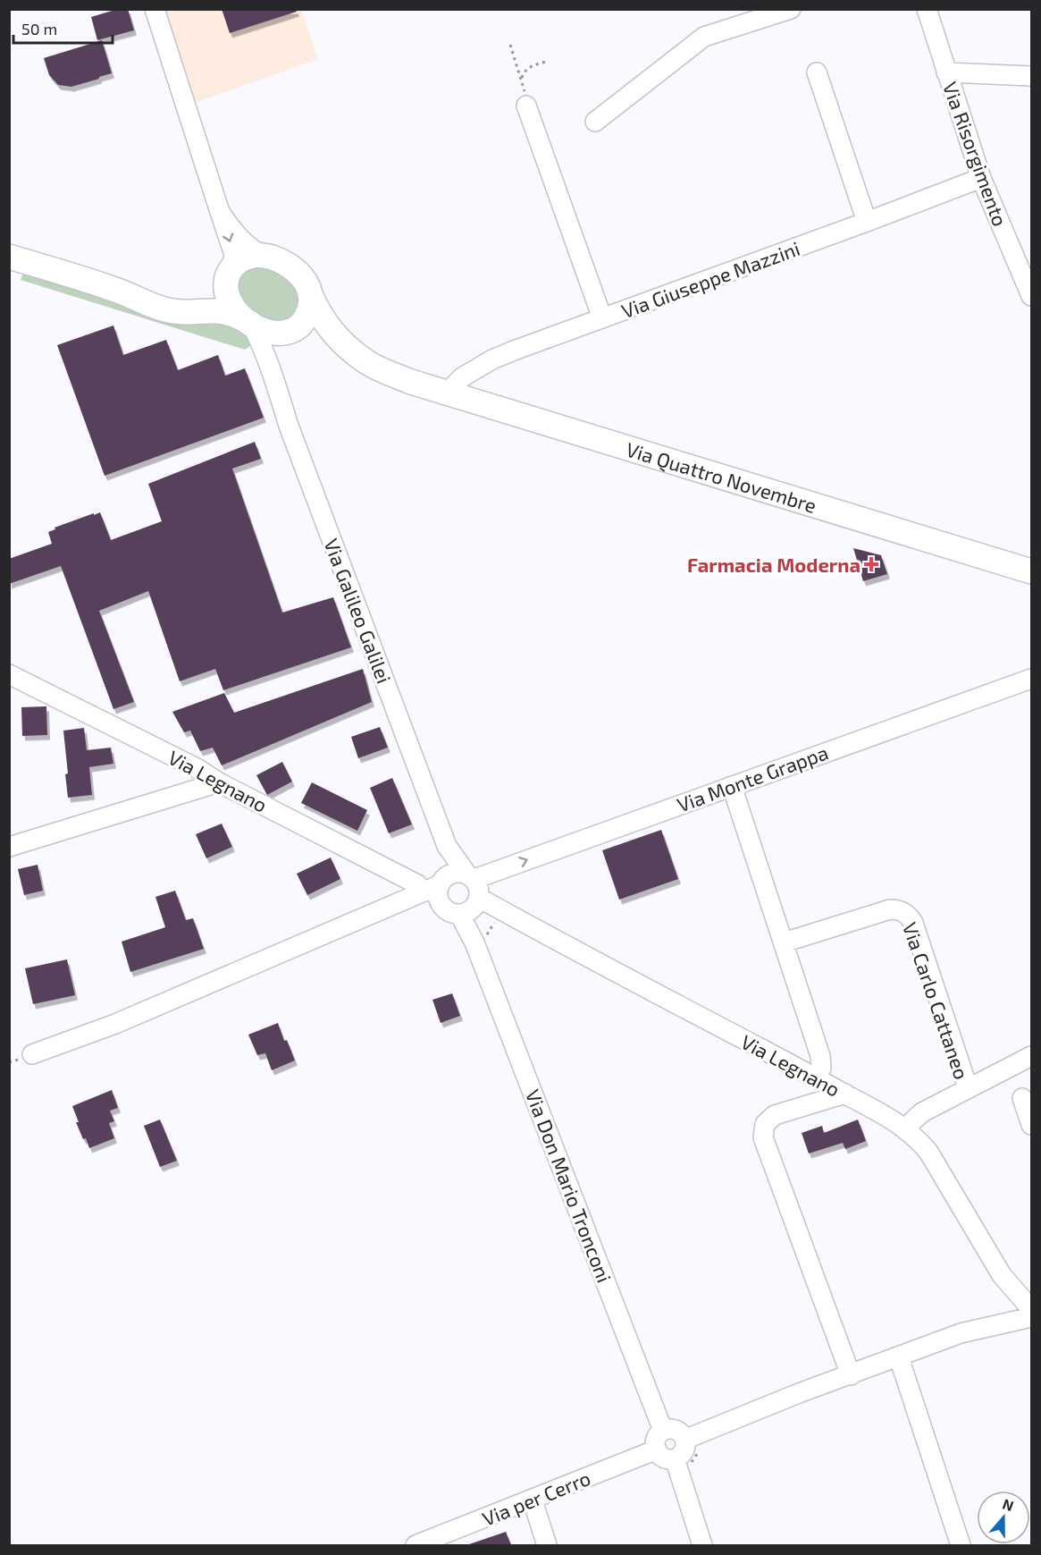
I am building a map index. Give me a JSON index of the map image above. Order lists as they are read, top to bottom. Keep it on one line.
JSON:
{"streets":{"main road":["Via Quattro Novembre"],"street":["Via Risorgimento","Via Giuseppe Mazzini","Via Galileo Galilei","Via Monte Grappa","Via Legnano","Via Carlo Cattaneo","Via Don Mario Tronconi","Via per Cerro"]},"crossings":[["Via Risorgimento","Via Giuseppe Mazzini"],["Via Giuseppe Mazzini","Via Quattro Novembre"],["Via Quattro Novembre","Via Galileo Galilei"],["Via Galileo Galilei","Via Monte Grappa"],["Via Galileo Galilei","Via Legnano"],["Via Galileo Galilei","Via Don Mario Tronconi"],["Via Monte Grappa","Via Legnano"],["Via Monte Grappa","Via Don Mario Tronconi"],["Via Legnano","Via Don Mario Tronconi"],["Via Don Mario Tronconi","Via per Cerro"]],"one_way":["Via Monte Grappa"],"places":{"health":["Farmacia Moderna"]},"scale_bar":"50 m","north":"top"}
